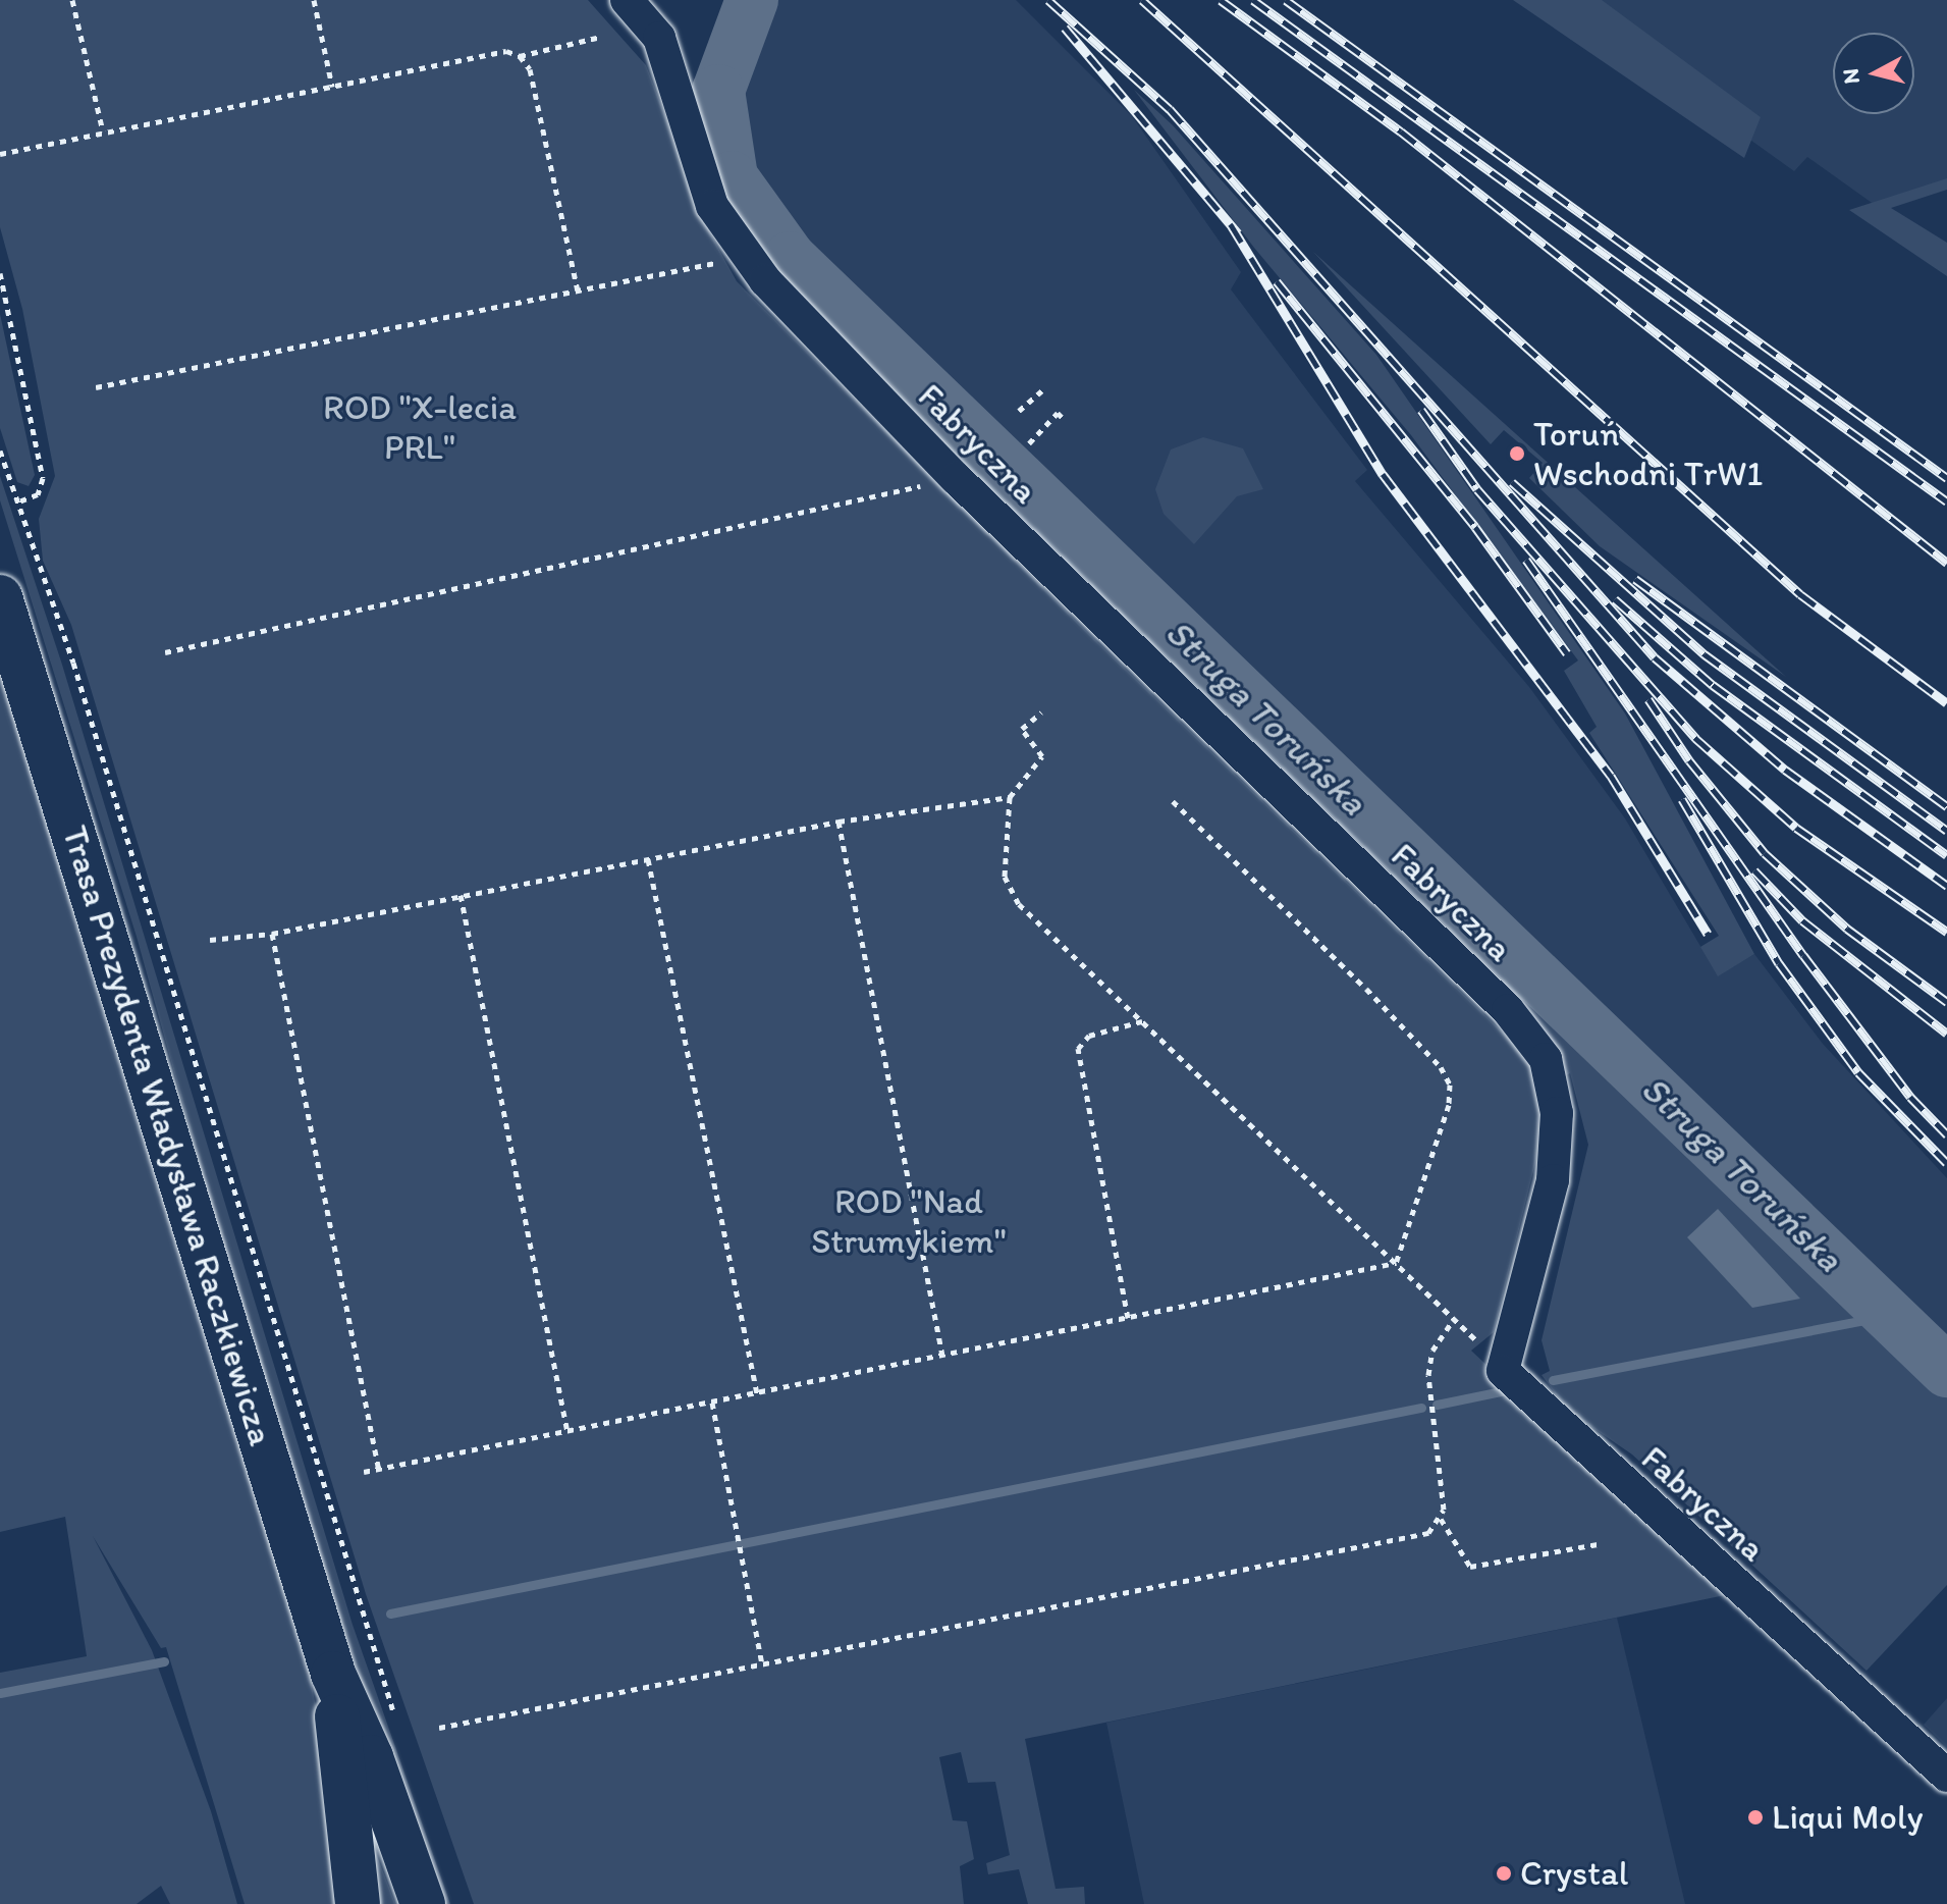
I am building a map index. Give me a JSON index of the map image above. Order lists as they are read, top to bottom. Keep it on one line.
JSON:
{"streets":{"main road":["Trasa Prezydenta Władysława Raczkiewicza"],"street":["Fabryczna"]},"water":["Struga Toruńska"],"parks":["ROD \"X-lecia PRL\"","ROD \"Nad Strumykiem\""],"places":["Toruń Wschodni TrW1","Liqui Moly","Crystal"],"north":"left"}
